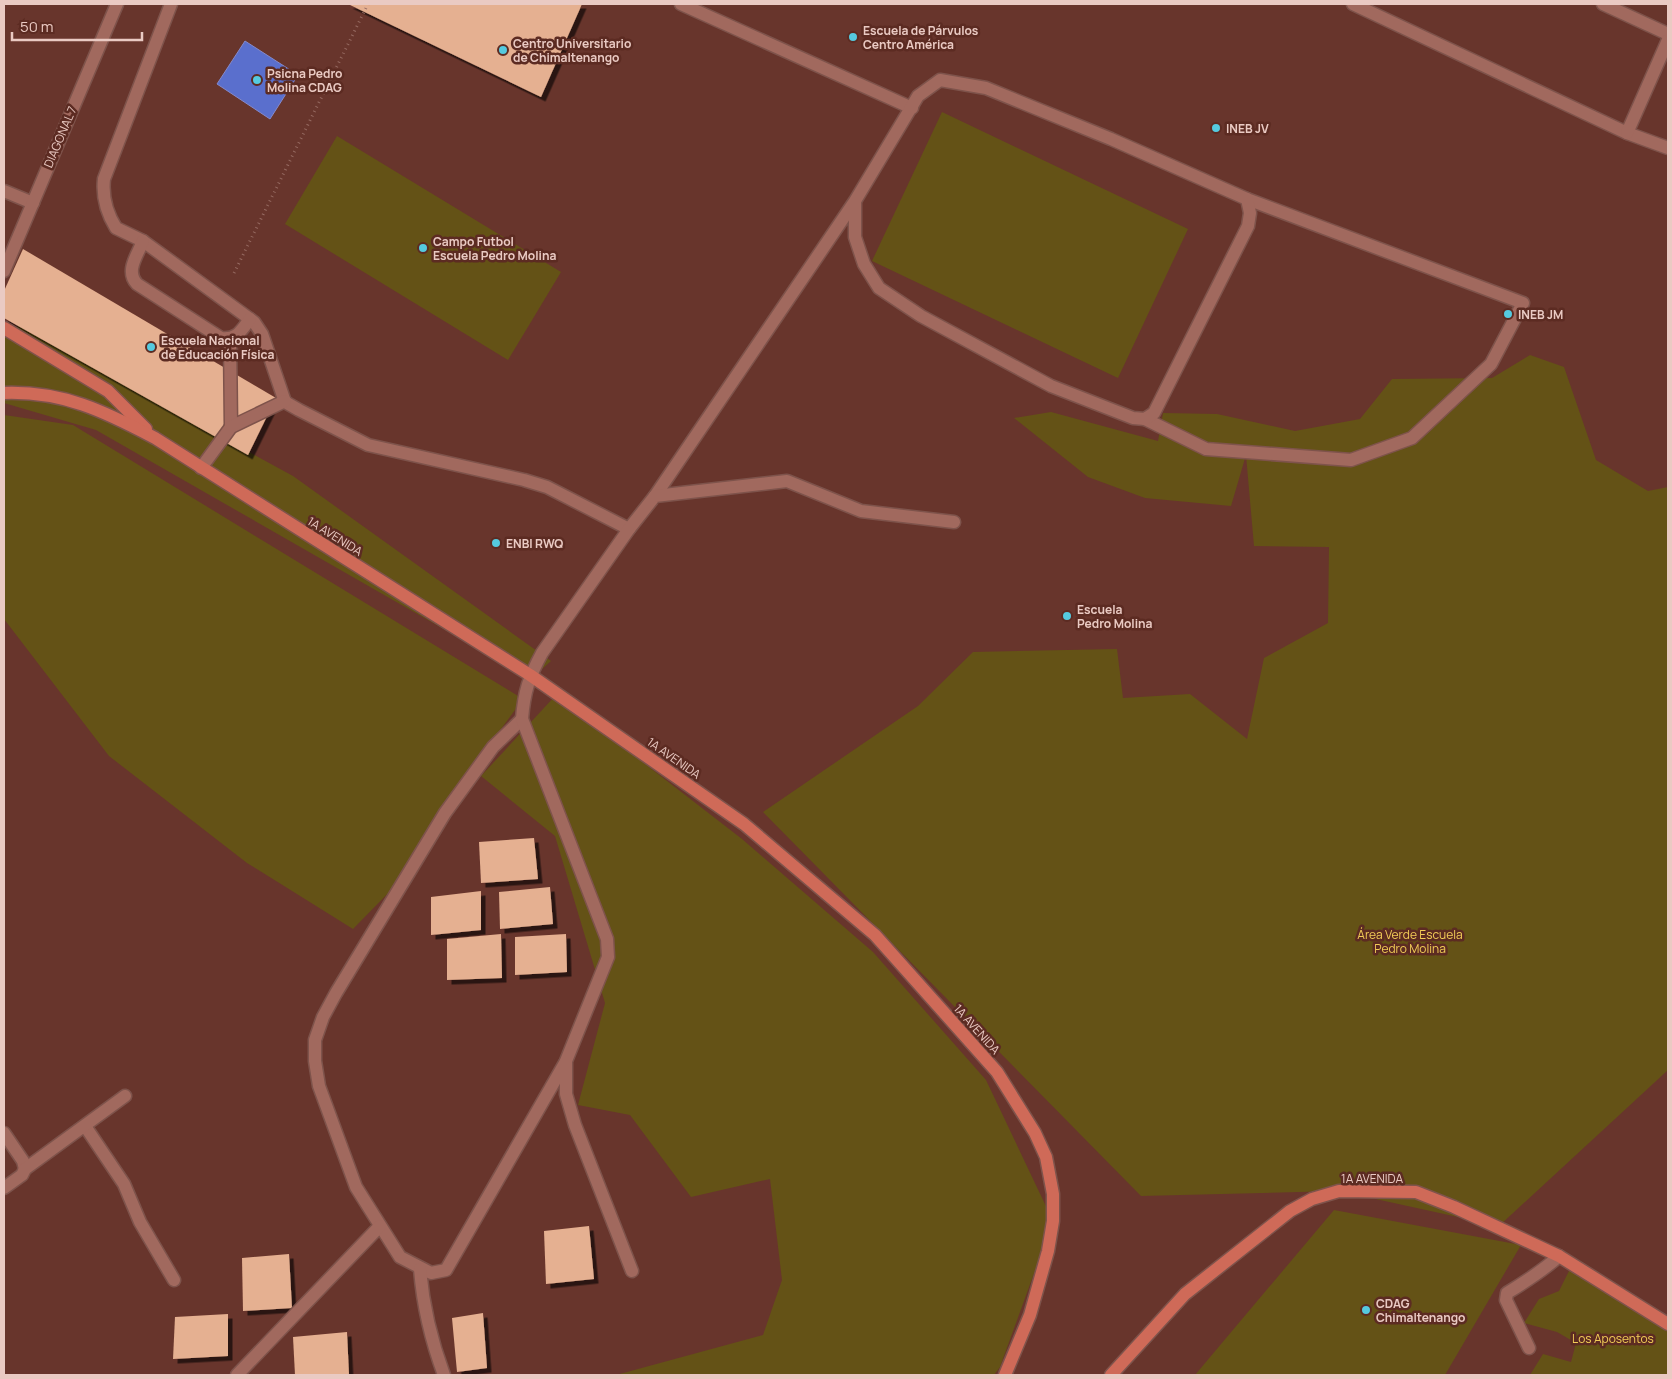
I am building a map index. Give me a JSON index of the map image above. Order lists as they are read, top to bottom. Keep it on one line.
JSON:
{"streets":{"main road":["1A AVENIDA"],"street":["DIAGONAL 7"]},"parks":["Área Verde Escuela Pedro Molina","Los Aposentos"],"places":["Escuela de Párvulos Centro América","Centro Universitario de Chimaltenango","Psicna Pedro Molina CDAG","INEB JV","Campo Futbol Escuela Pedro Molina","INEB JM","Escuela Nacional de Educación Física","ENBI RWQ","Escuela Pedro Molina","CDAG Chimaltenango"],"scale_bar":"50 m"}
